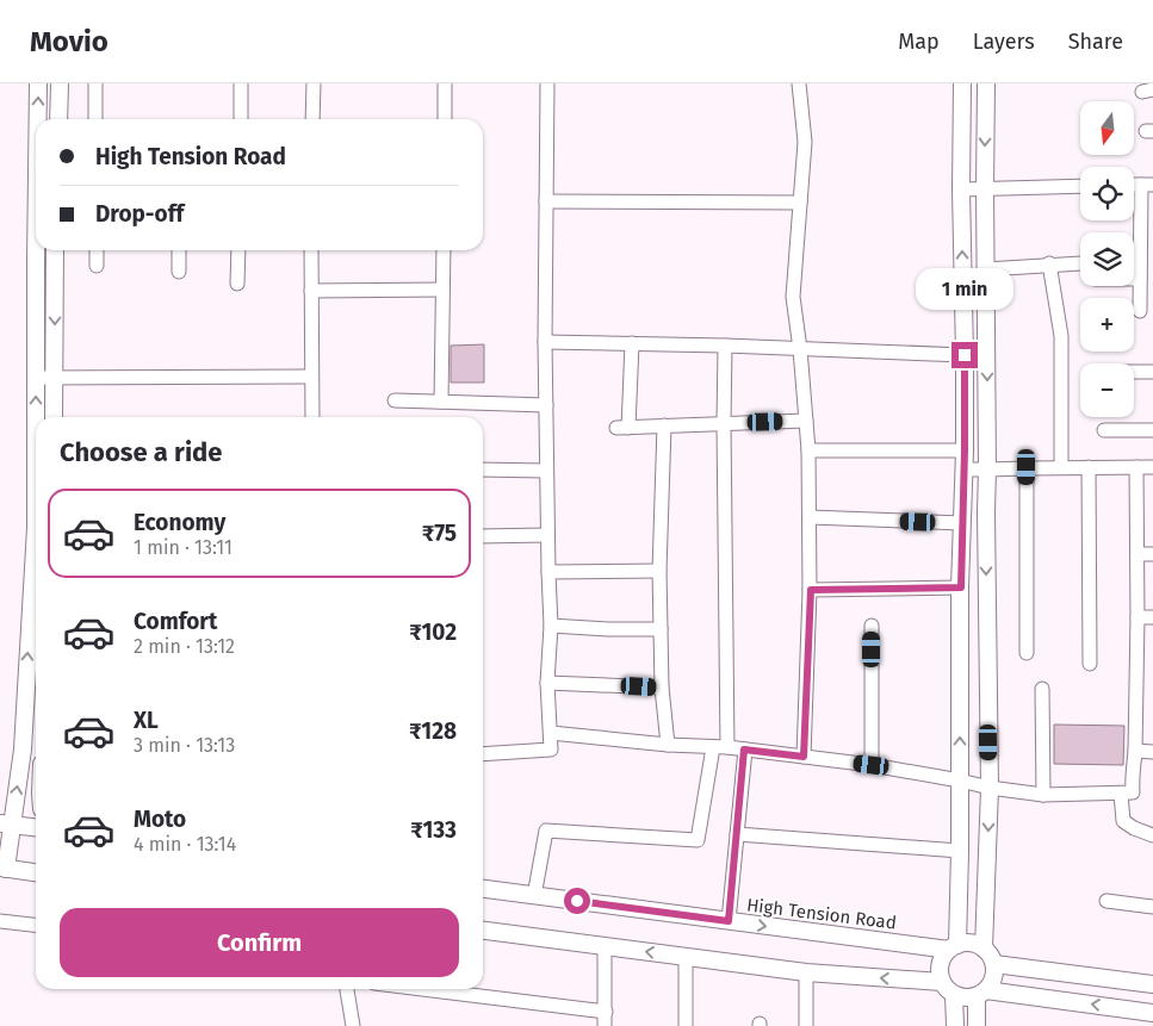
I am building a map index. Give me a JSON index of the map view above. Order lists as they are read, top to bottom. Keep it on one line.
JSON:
{"streets":{"street":["High Tension Road"]},"north":"bottom","page":{"header":"Movio","nav":["Map","Layers","Share"],"map_buttons":["+","−"],"banner":["High Tension Road","Drop-off"],"bubble":"1 min","heading":"Choose a ride","list":[{"name":"Economy","note":"1 min · 13:11","value":"₹75"},{"name":"Comfort","note":"2 min · 13:12","value":"₹102"},{"name":"XL","note":"3 min · 13:13","value":"₹128"},{"name":"Moto","note":"4 min · 13:14","value":"₹133"}],"buttons":"Confirm"}}
